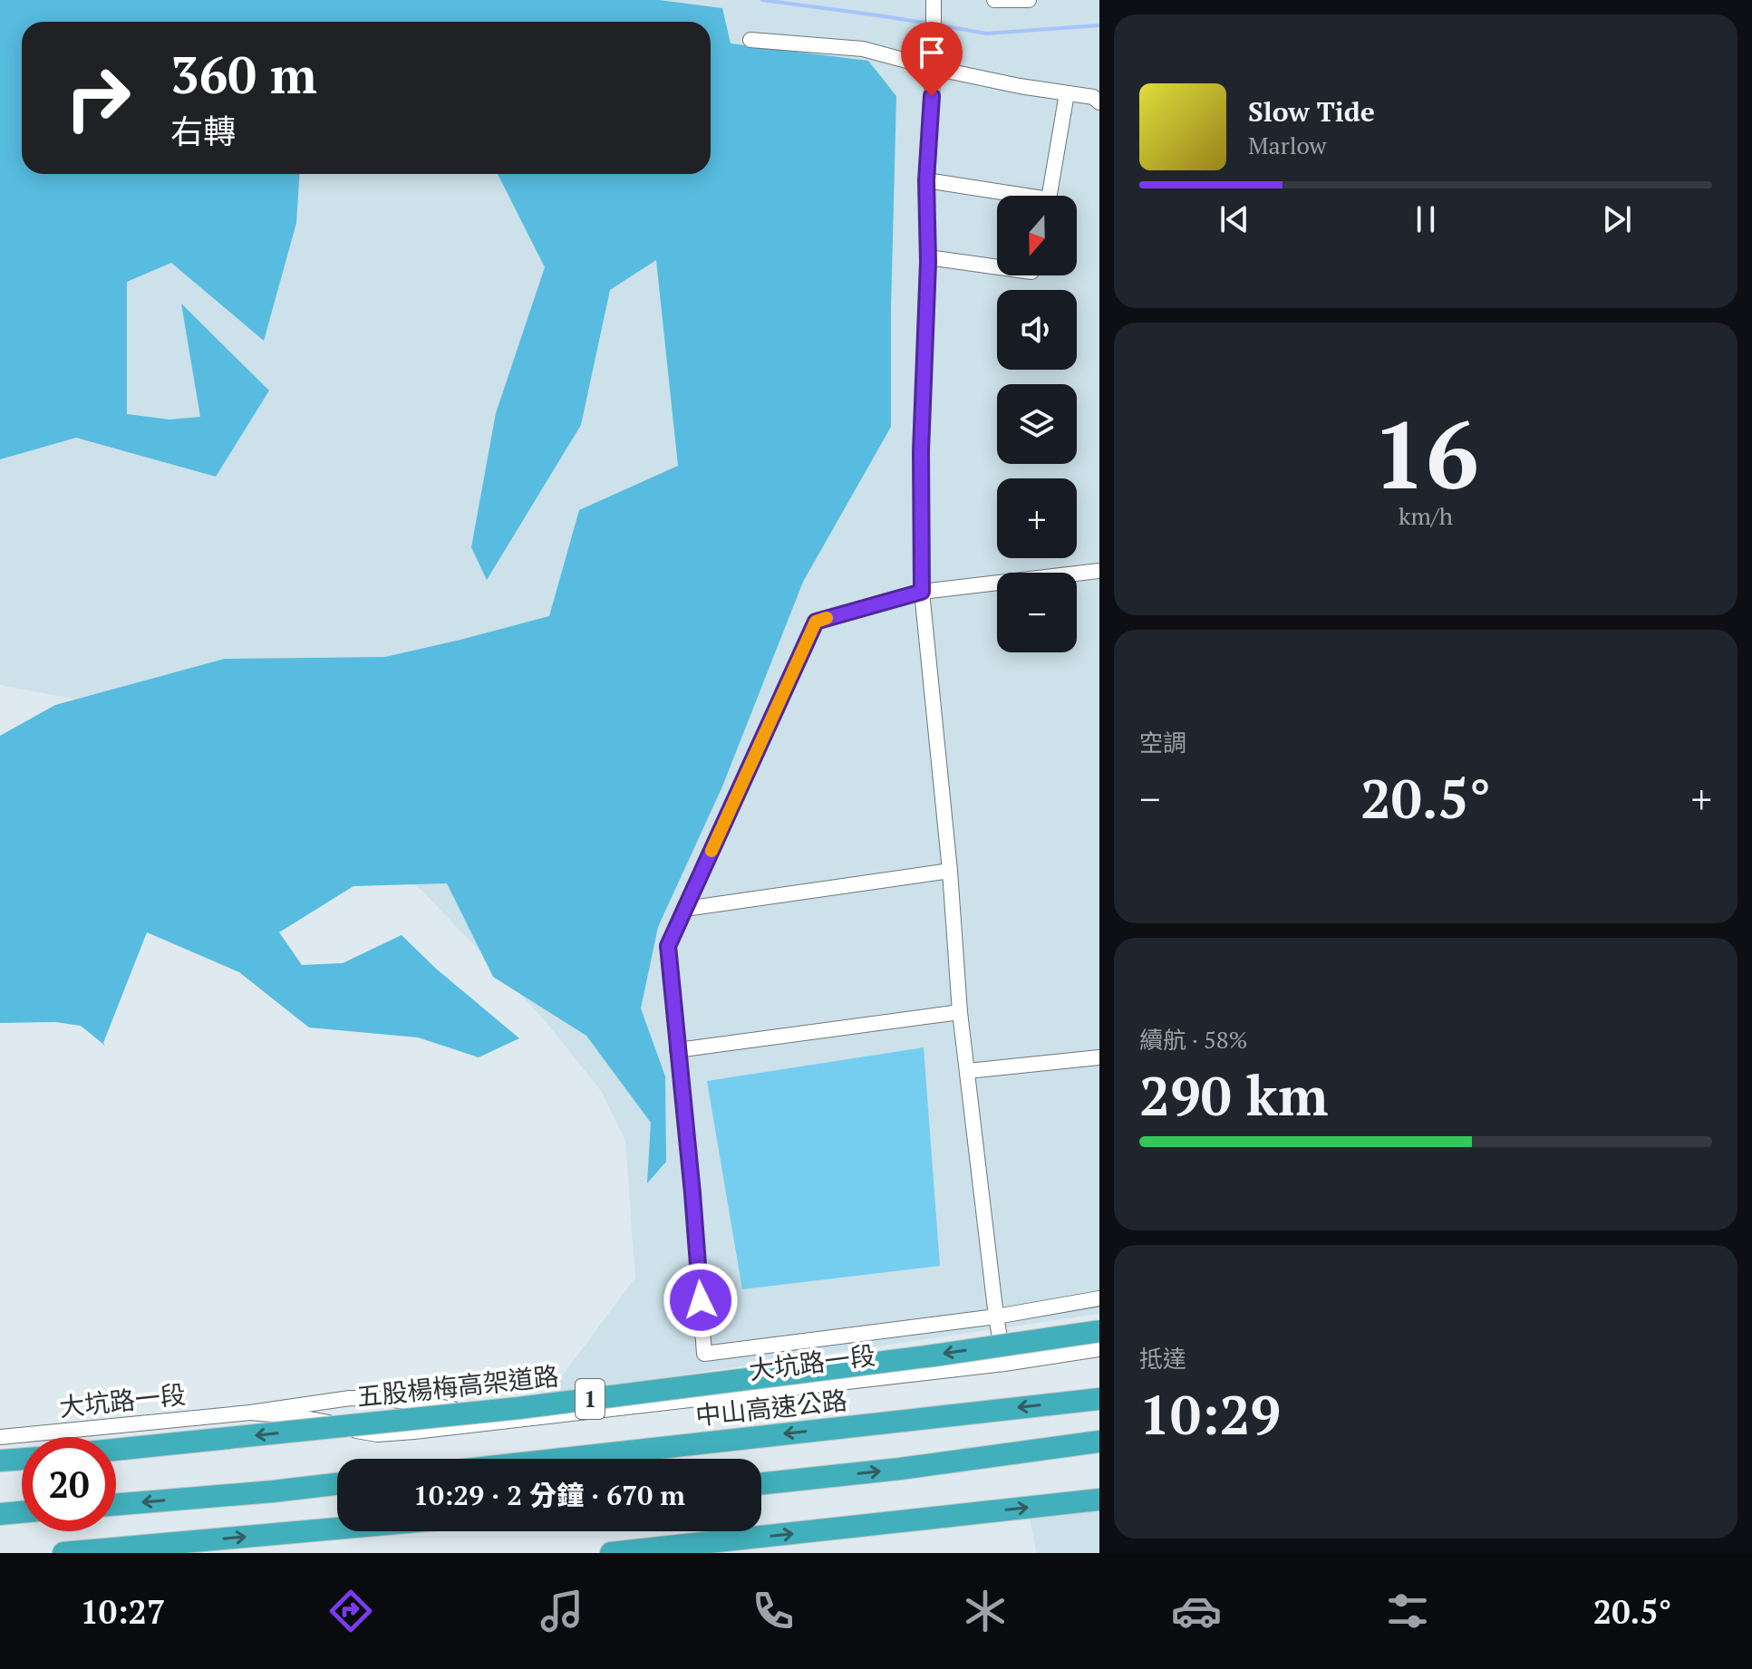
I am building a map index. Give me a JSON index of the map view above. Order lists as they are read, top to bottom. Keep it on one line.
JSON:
{"streets":{"highway":["五股楊梅高架道路","1","中山高速公路"],"street":["大坑路一段"]},"north":"bottom","page":{"turn":["360 m","右轉"],"song":["Slow Tide","Marlow"],"map_buttons":["+","−"],"tile":[["16","km/h"],"空調",["續航 · 58%","290 km"],["抵達","10:29"]],"heat":["−","20.5°","+"],"limit":"20","trip":"10:29 · 2 分鐘 · 670 m","tabs":["10:27","20.5°"]}}
